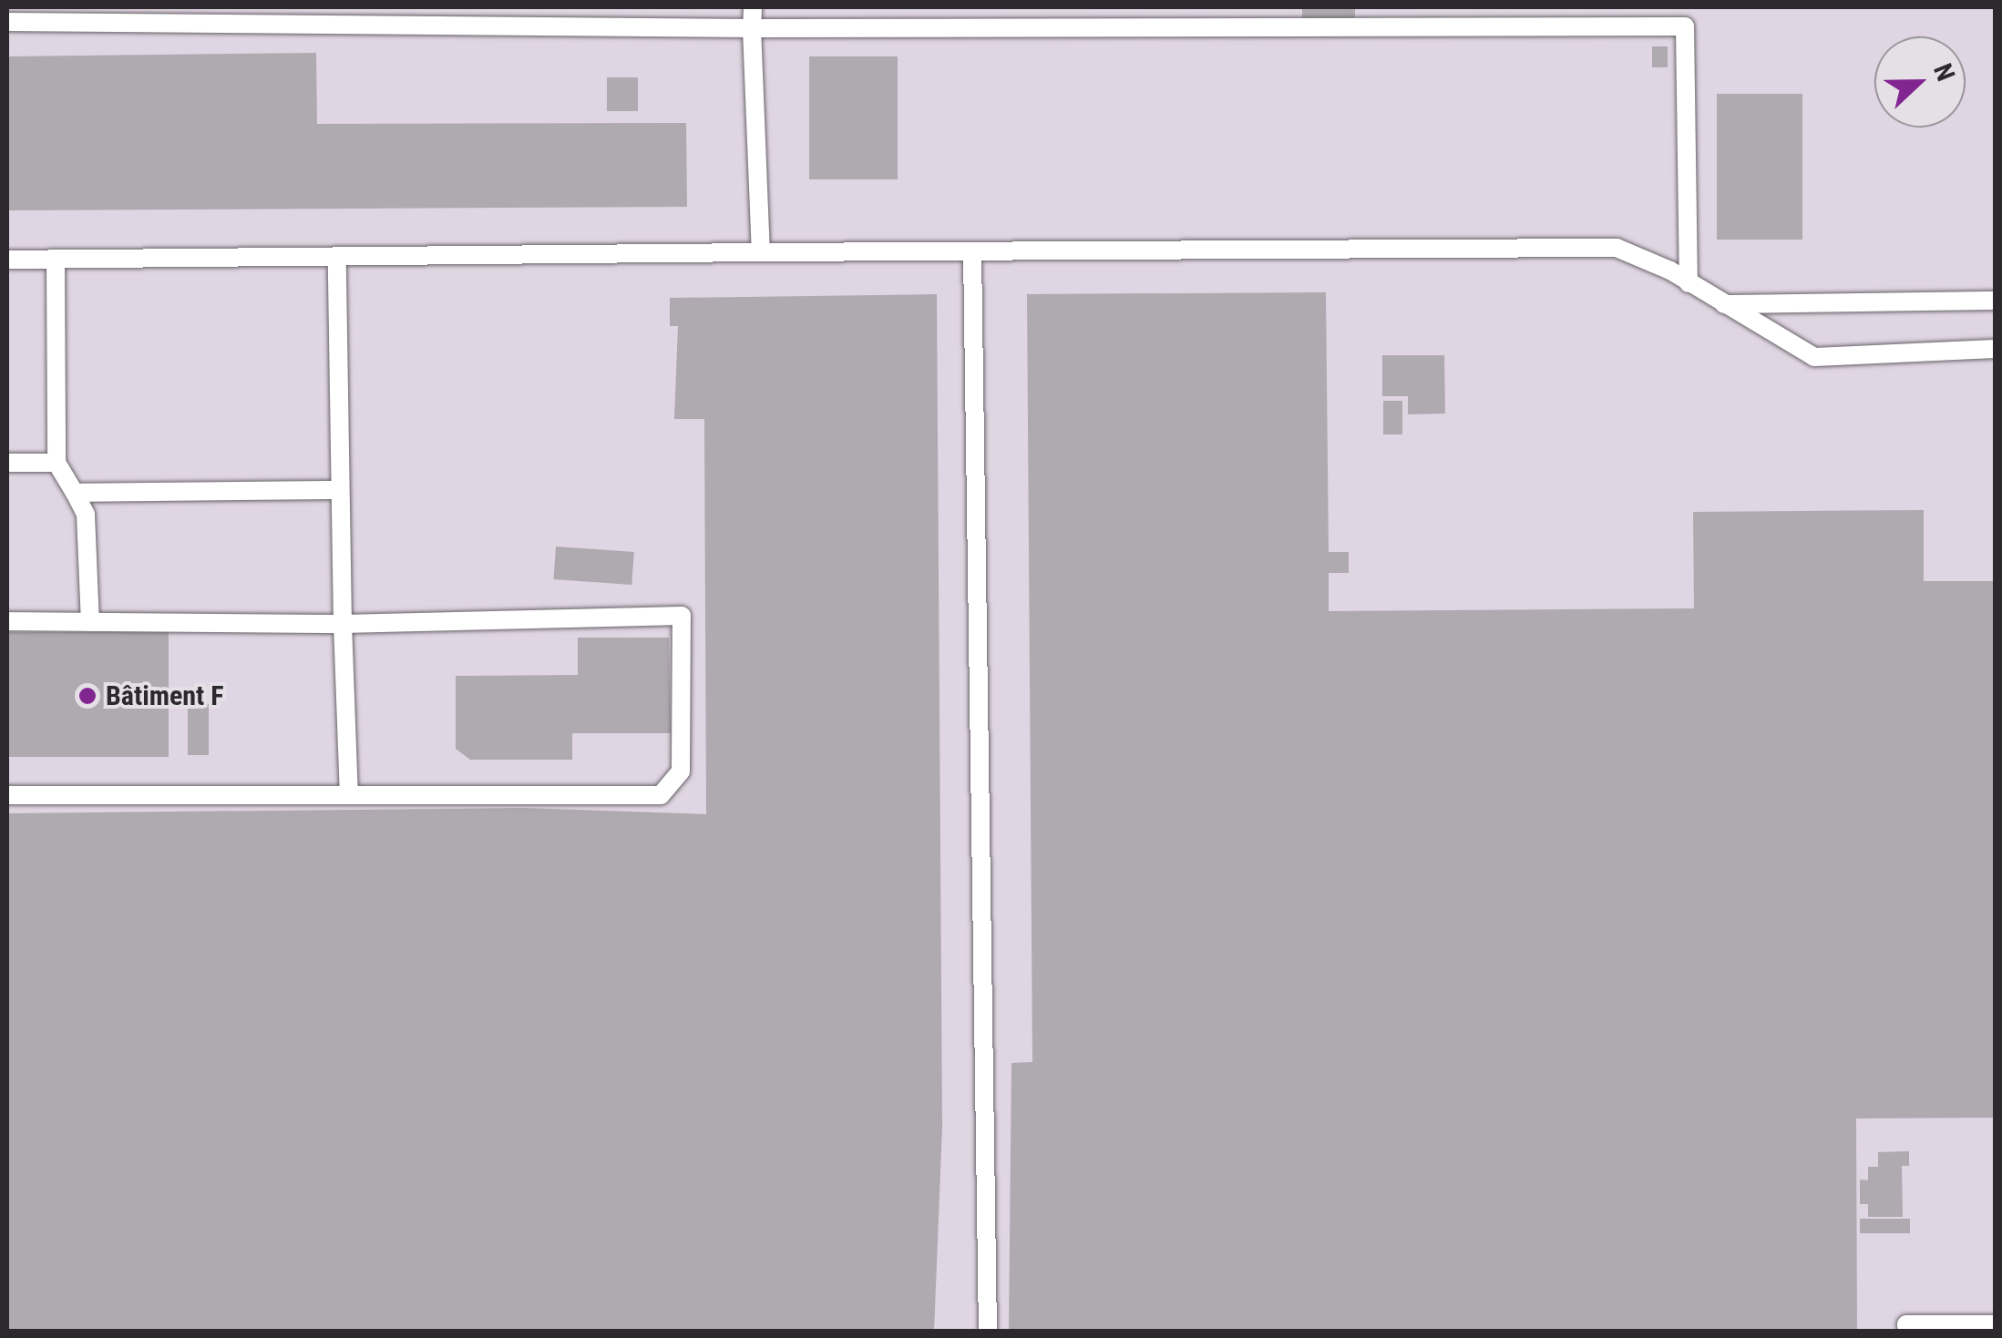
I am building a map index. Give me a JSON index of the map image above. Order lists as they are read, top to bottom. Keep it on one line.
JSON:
{"places":["Bâtiment F"],"north":"right"}
